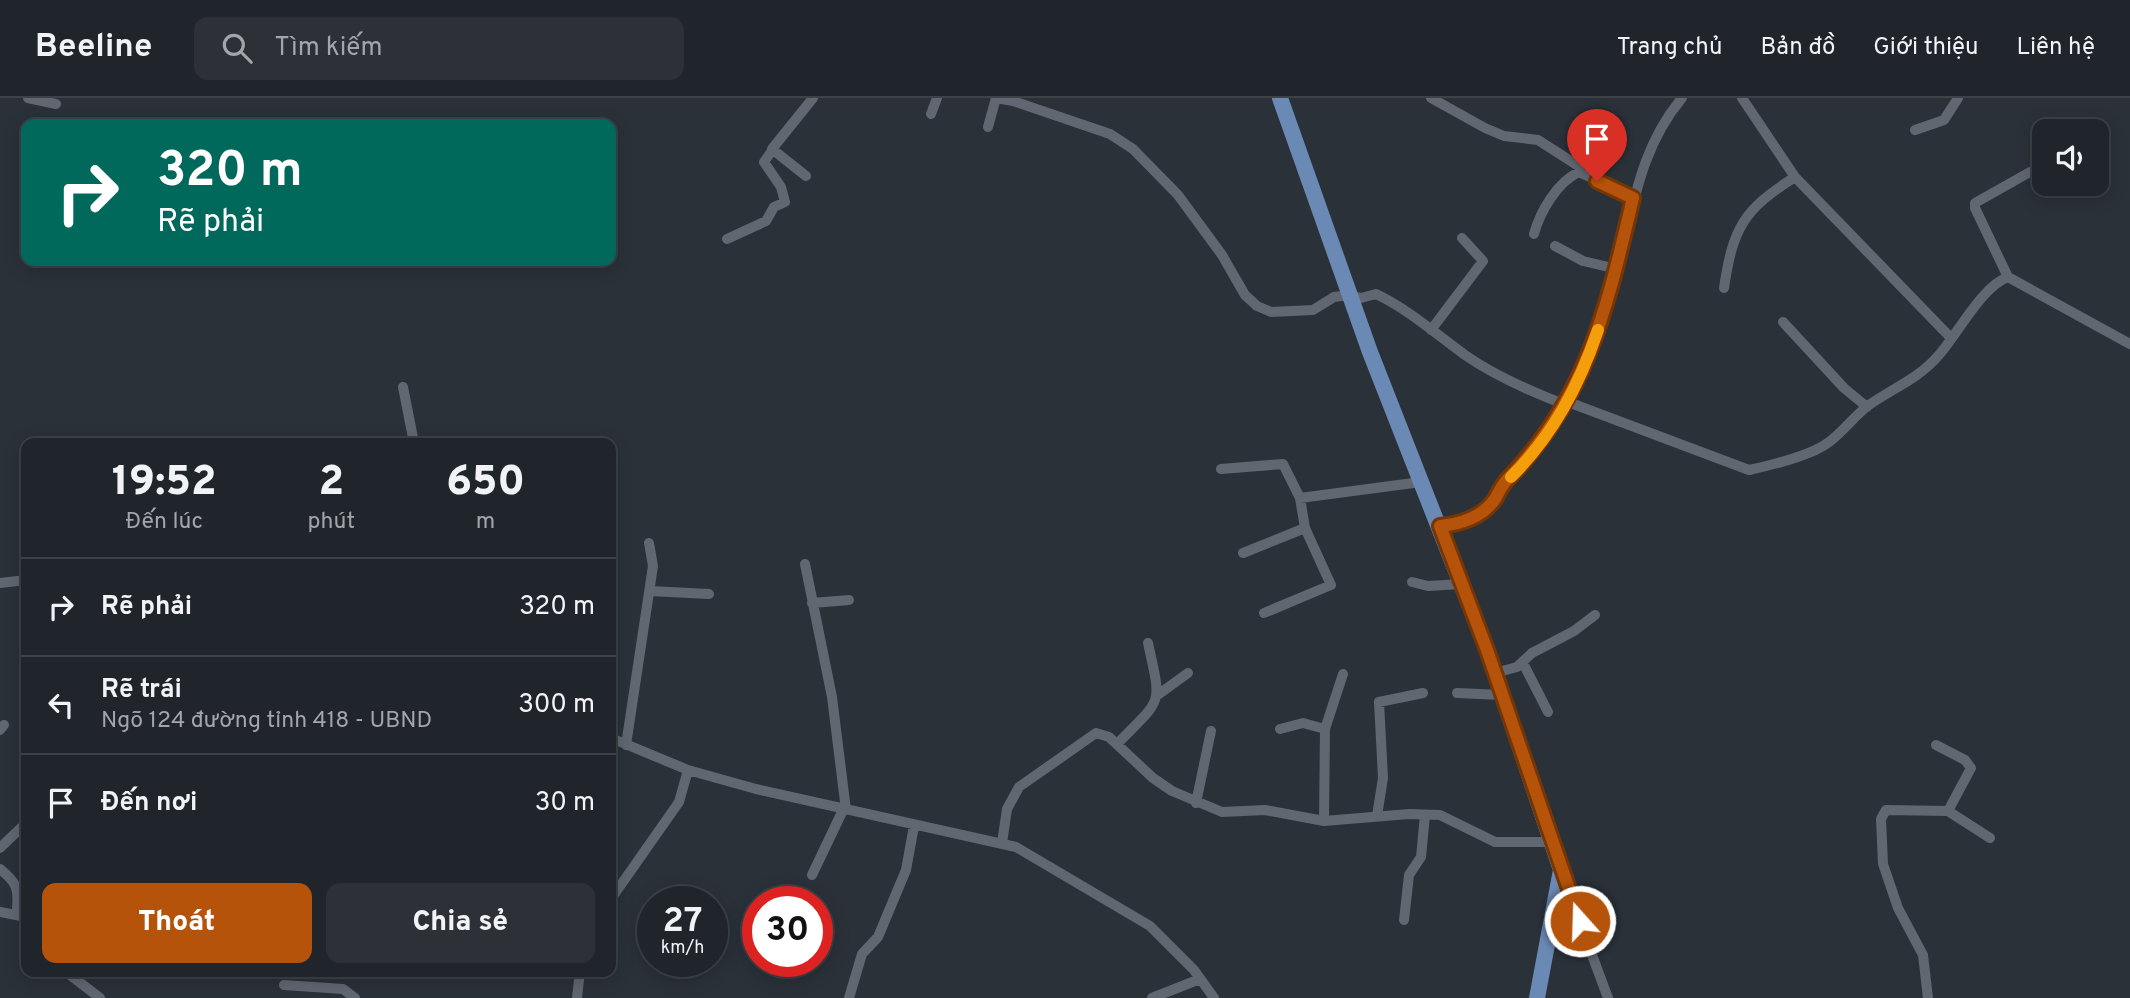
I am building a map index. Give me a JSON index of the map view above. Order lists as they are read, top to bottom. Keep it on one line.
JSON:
{"page":{"header":"Beeline","search":"Tìm kiếm","nav":["Trang chủ","Bản đồ","Giới thiệu","Liên hệ"],"turn":["320 m","Rẽ phải"],"eta":["19:52","Đến lúc","2","phút","650","m"],"list":[{"name":"Rẽ phải","value":"320 m"},{"name":"Rẽ trái","note":"Ngõ 124 đường tỉnh 418 - UBND","value":"300 m"},{"name":"Đến nơi","value":"30 m"}],"buttons":["Thoát","Chia sẻ"],"speed":"27 km/h","limit":"30"}}
